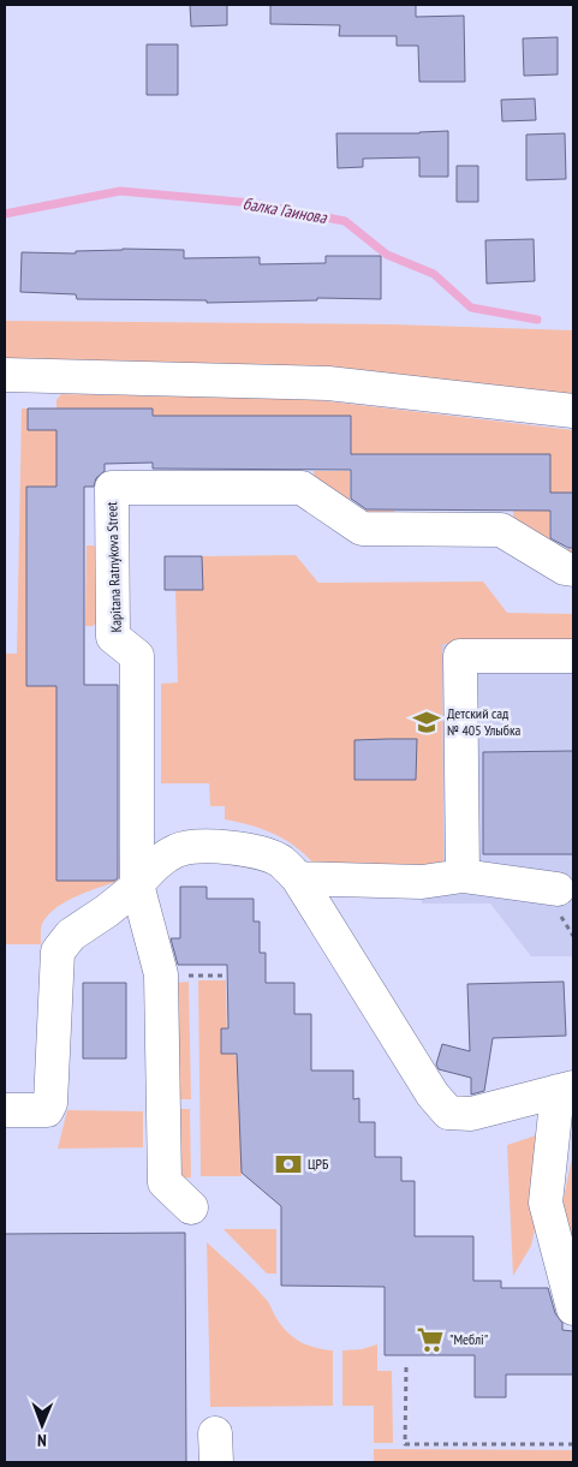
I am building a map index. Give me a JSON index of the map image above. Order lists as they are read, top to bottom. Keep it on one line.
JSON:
{"streets":{"street":["Kapitana Ratnykova Street"]},"water":["балка Гаинова"],"places":{"school or university":["Детский сад № 405 Улыбка"],"bank":["ЦРБ"],"supermarket":["\"Меблі\""]},"north":"bottom"}
